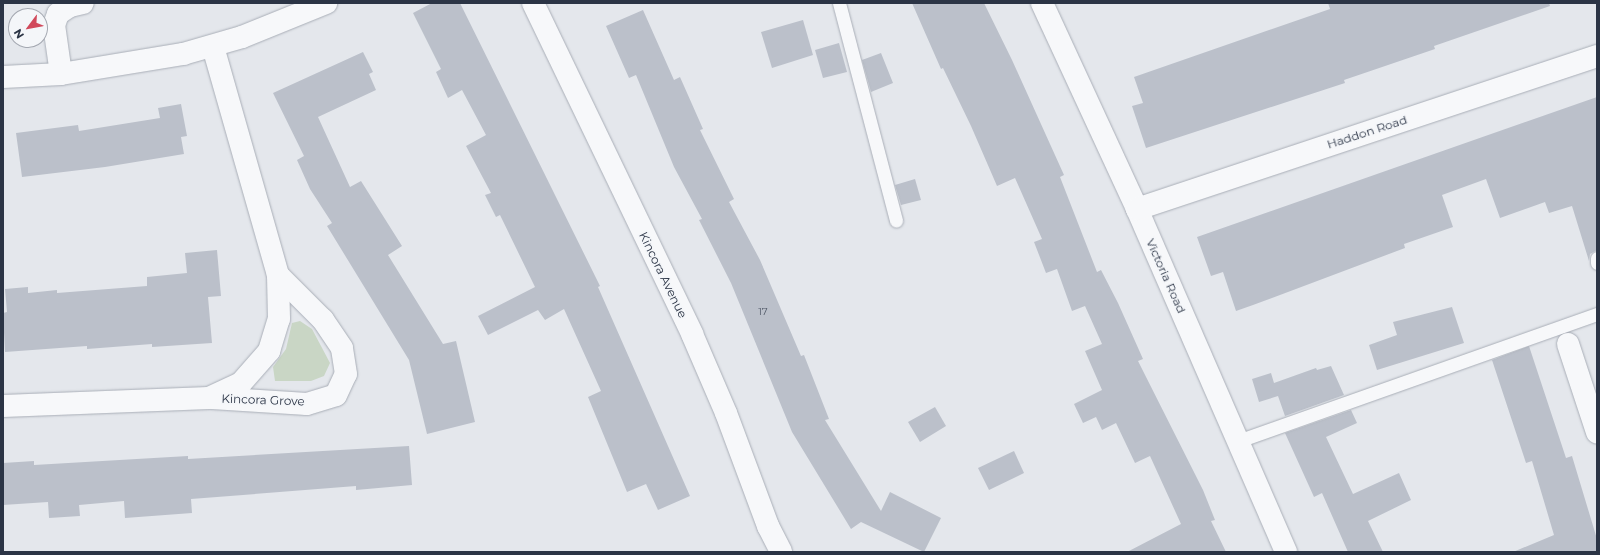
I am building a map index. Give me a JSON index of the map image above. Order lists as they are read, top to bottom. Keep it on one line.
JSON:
{"streets":{"street":["Haddon Road","Kincora Avenue","Victoria Road","Kincora Grove"]},"crossings":[["Haddon Road","Victoria Road"]],"house_numbers":["17"],"north":"bottom left"}
